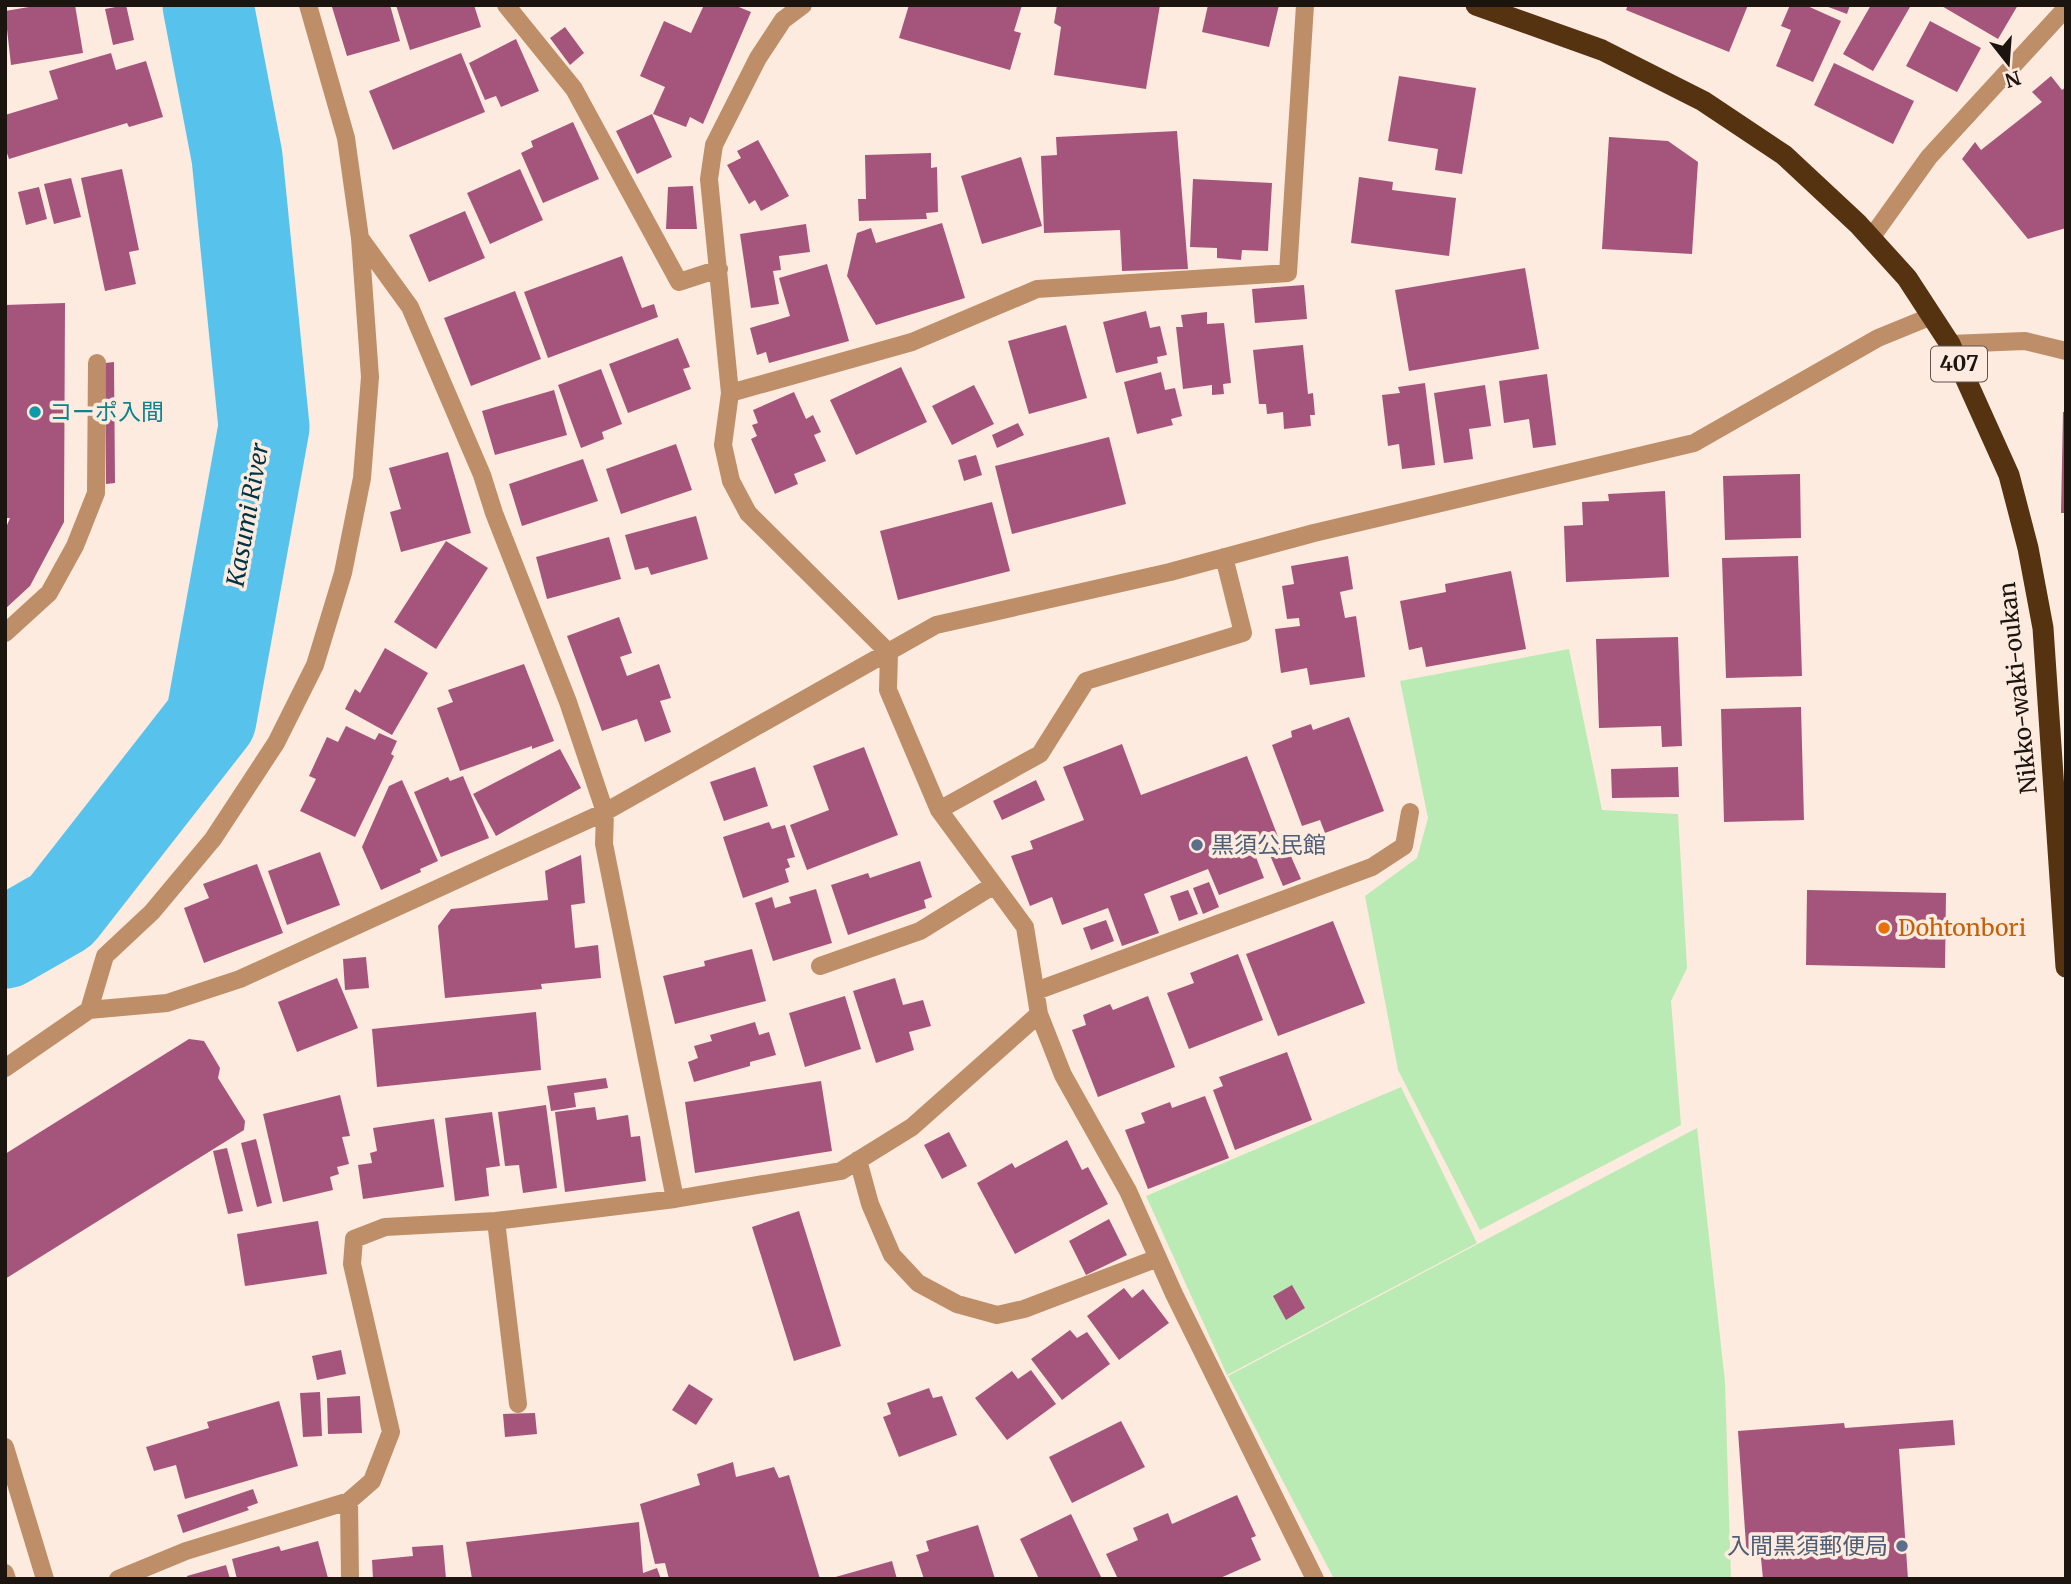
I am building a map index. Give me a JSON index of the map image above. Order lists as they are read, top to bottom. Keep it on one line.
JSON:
{"streets":{"highway":["407","Nikko-waki-oukan"]},"water":["Kasumi River"],"places":["コーポ入間","黒須公民館","Dohtonbori","入間黒須郵便局"],"north":"bottom"}
